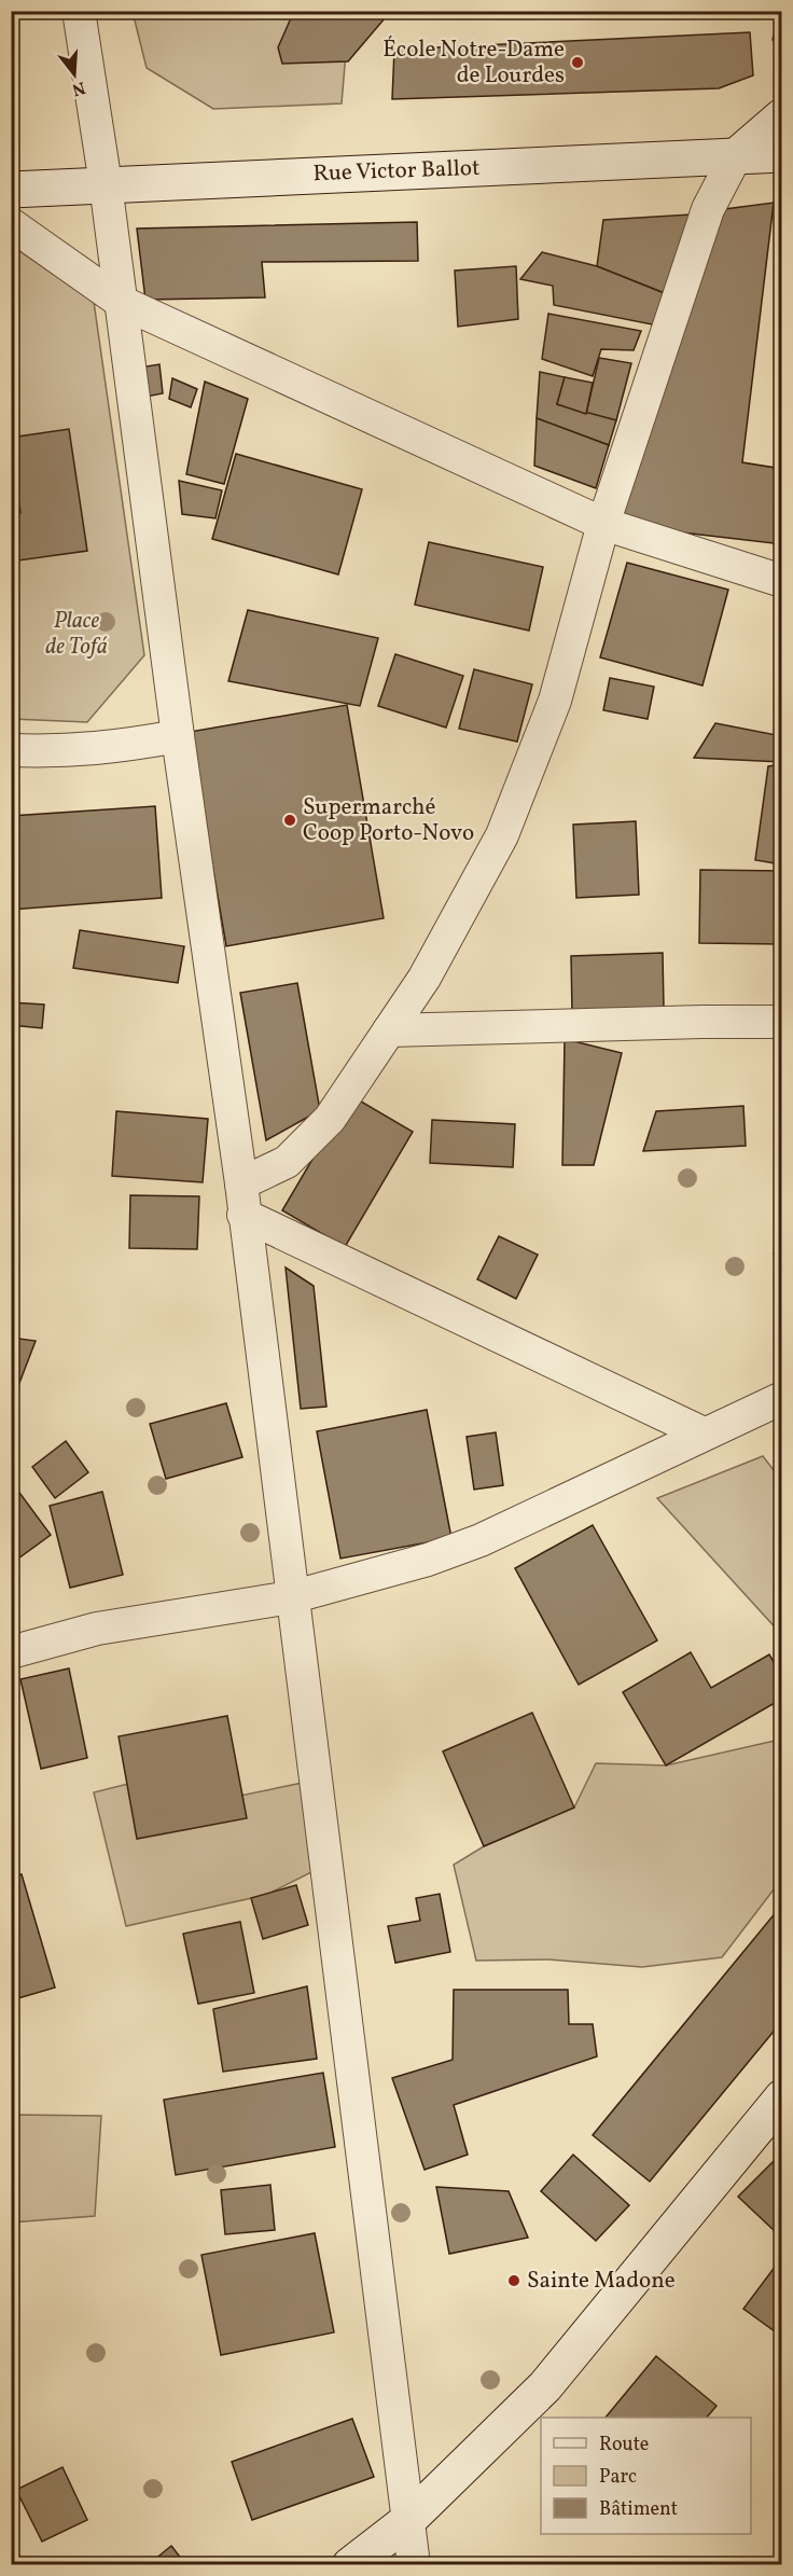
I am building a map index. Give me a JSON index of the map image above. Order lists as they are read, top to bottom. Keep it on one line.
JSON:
{"streets":{"main road":["Rue Victor Ballot"]},"parks":["Place de Tofá"],"places":["École Notre-Dame de Lourdes","Supermarché Coop Porto-Novo","Sainte Madone"],"legend":["Route","Parc","Bâtiment"],"north":"bottom"}
